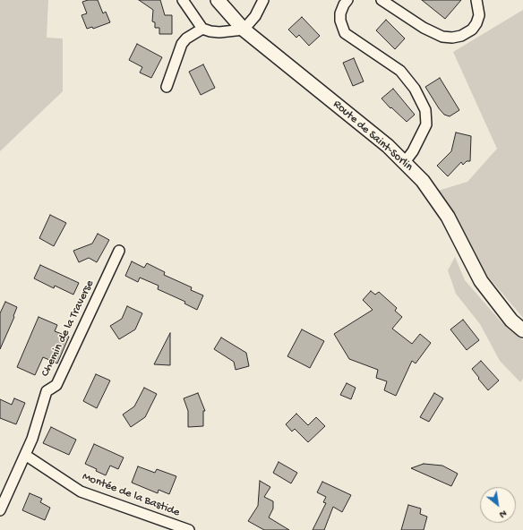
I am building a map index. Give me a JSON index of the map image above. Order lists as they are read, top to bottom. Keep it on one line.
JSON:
{"streets":{"street":["Route de Saint-Sorlin","Chemin de la Traverse","Montée de la Bastide"]},"crossings":[["Chemin de la Traverse","Montée de la Bastide"]],"north":"bottom right"}
